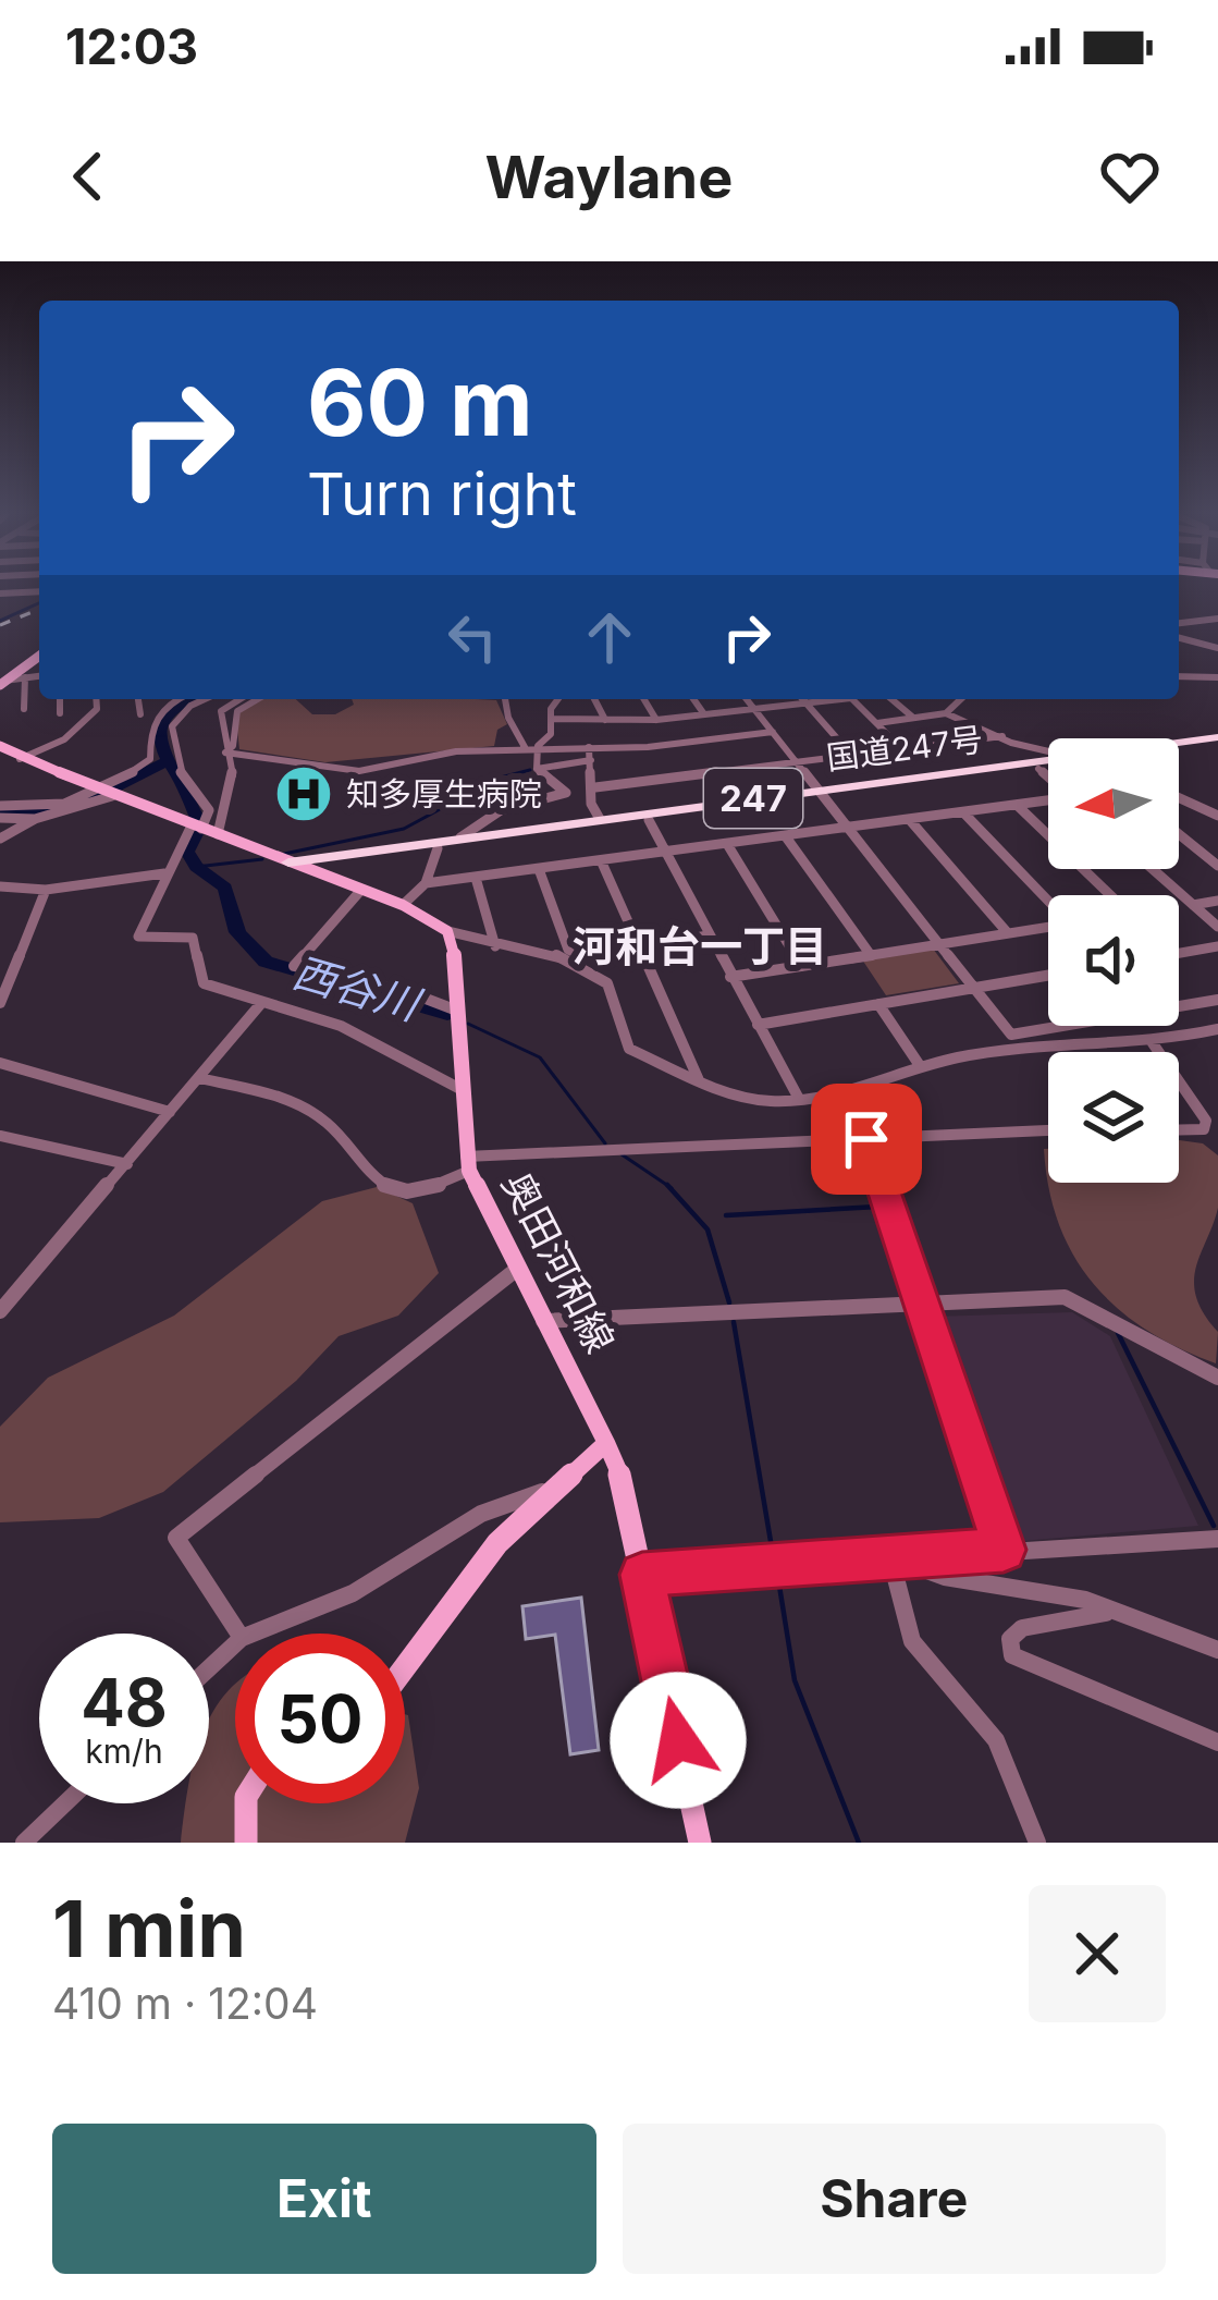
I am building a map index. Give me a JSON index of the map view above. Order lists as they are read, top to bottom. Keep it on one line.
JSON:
{"streets":{"highway":["国道247号","247"],"main road":["奥田河和線"]},"districts":["河和台一丁目"],"water":["西谷川"],"places":{"hospital":["知多厚生病院"]},"north":"left","page":{"status":"12:03","header":"Waylane","turn":["60 m","Turn right"],"speed":"48 km/h","limit":"50","heading":["1 min","410 m · 12:04"],"buttons":["Exit","Share"]}}
